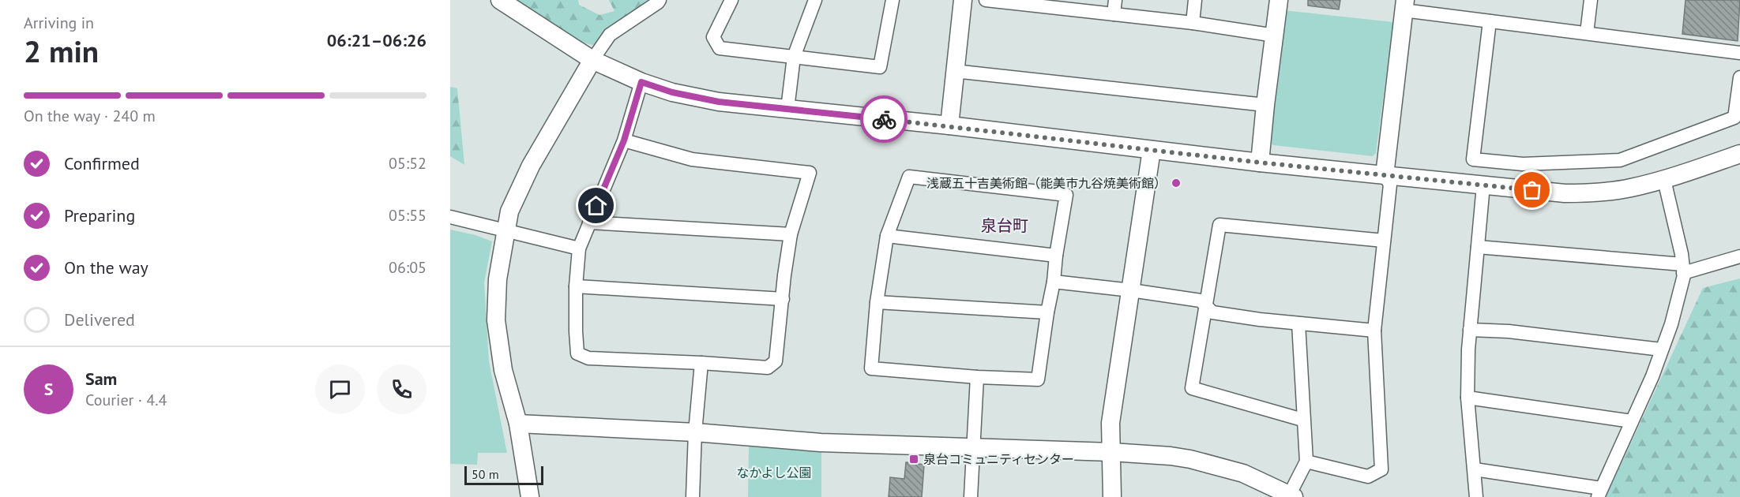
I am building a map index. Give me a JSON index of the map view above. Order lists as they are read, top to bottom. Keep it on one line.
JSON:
{"districts":["泉台町"],"parks":["なかよし公園"],"places":{"other":["浅蔵五十吉美術館（能美市九谷焼美術館）"],"transit":["泉台コミュニティセンター"]},"scale_bar":"50 m","page":{"heading":["2 min","Arriving in","06:21–06:26"],"panel":["Sam","Courier · 4.4"],"bar":"On the way · 240 m","list":[["Confirmed","05:52"],["Preparing","05:55"],["On the way","06:05"],"Delivered"],"round":"S","scale":"50 m"}}
